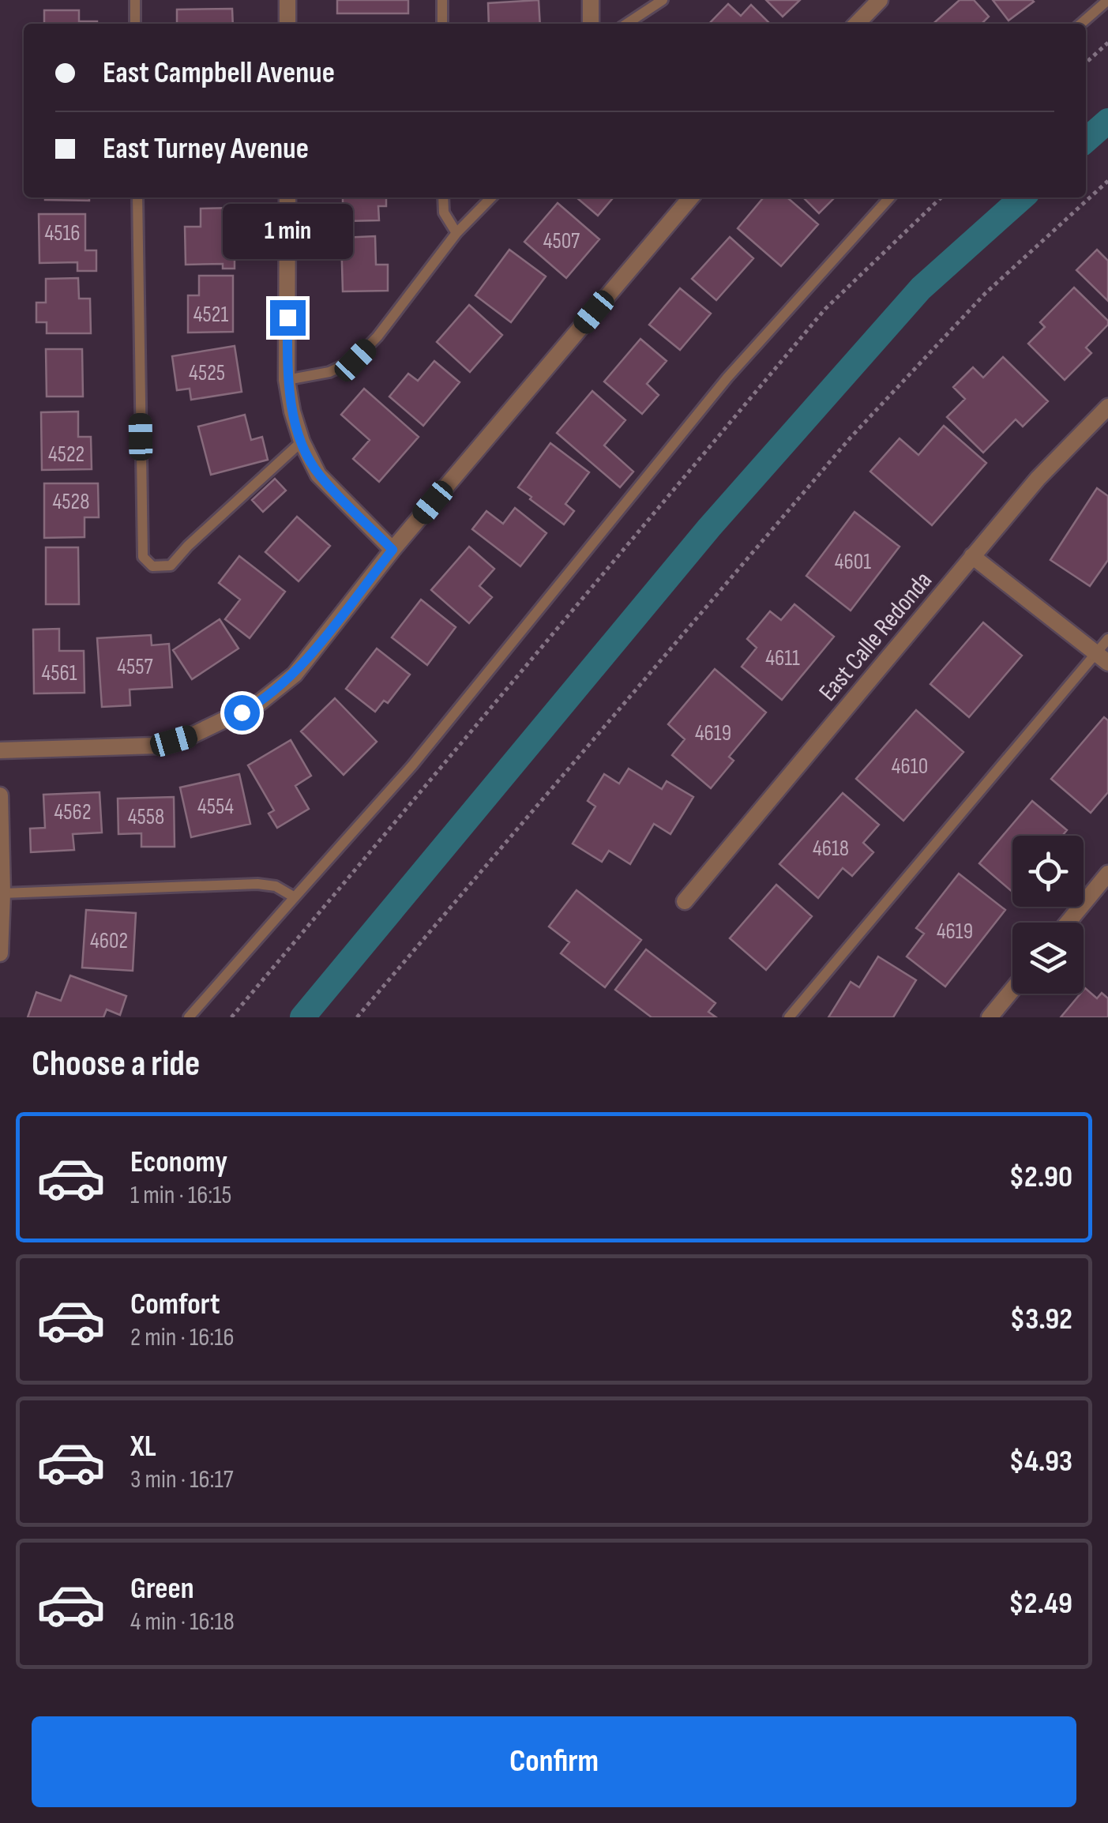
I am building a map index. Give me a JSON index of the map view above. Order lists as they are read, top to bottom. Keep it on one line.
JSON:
{"streets":{"street":["East Calle Redonda"]},"house_numbers":["4516","4507","4521","4525","4522","4528","4601","4611","4557","4561","4619","4610","4554","4562","4558","4618","4619","4602"],"page":{"banner":["East Campbell Avenue","East Turney Avenue"],"bubble":"1 min","heading":"Choose a ride","list":[{"name":"Economy","note":"1 min · 16:15","value":"$2.90"},{"name":"Comfort","note":"2 min · 16:16","value":"$3.92"},{"name":"XL","note":"3 min · 16:17","value":"$4.93"},{"name":"Green","note":"4 min · 16:18","value":"$2.49"}],"buttons":"Confirm"}}
